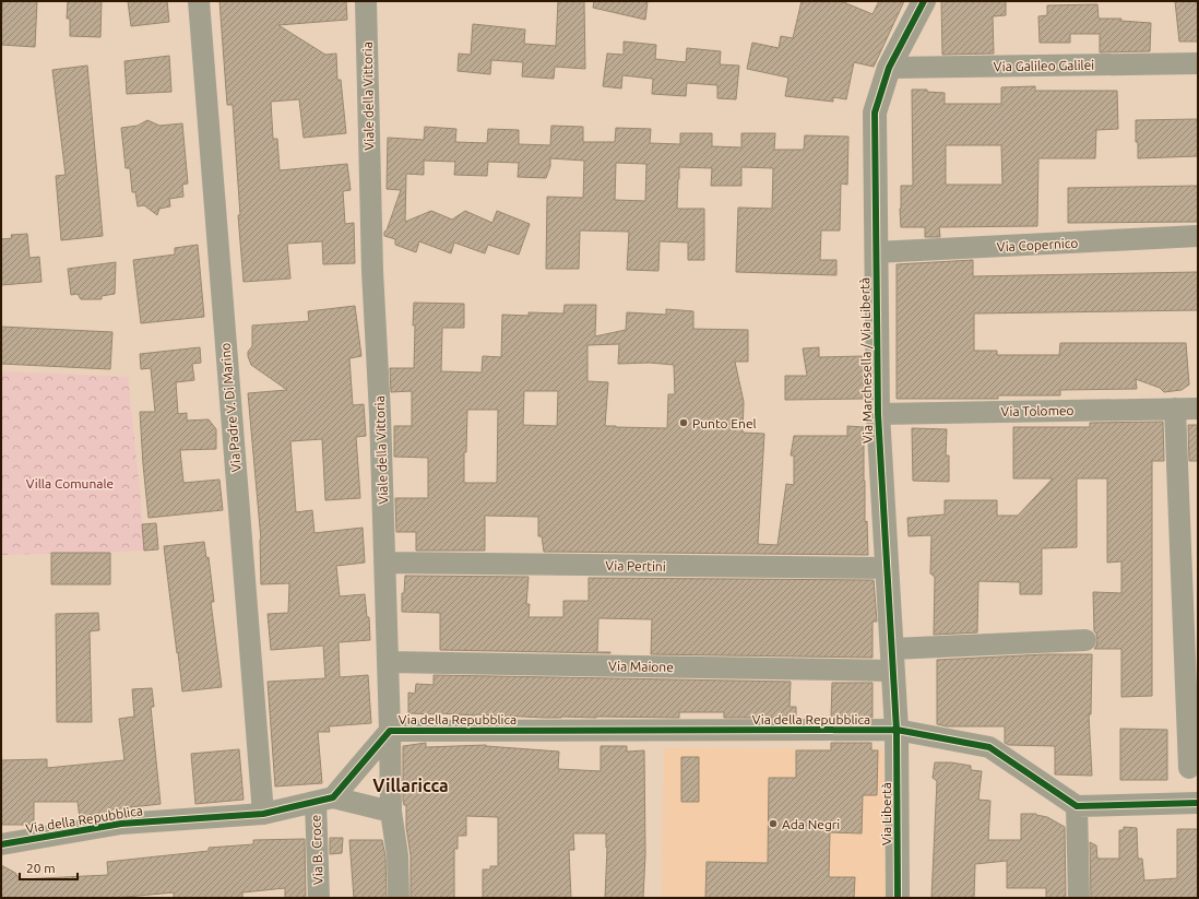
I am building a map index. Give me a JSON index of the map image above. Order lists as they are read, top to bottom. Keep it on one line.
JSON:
{"streets":{"street":["Via Galileo Galilei","Viale della Vittoria","Via Copernico","Via Marchesella / Via Libertà","Via Padre V. Di Marino","Via Tolomeo","Via Pertini","Via Maione","Via della Repubblica","Via Libertà","Via B. Croce"]},"crossings":[["Via Galileo Galilei","Via Marchesella / Via Libertà"],["Viale della Vittoria","Via Pertini"],["Viale della Vittoria","Via Maione"],["Viale della Vittoria","Via della Repubblica"],["Via Copernico","Via Marchesella / Via Libertà"],["Via Marchesella / Via Libertà","Via Tolomeo"],["Via Marchesella / Via Libertà","Via Pertini"],["Via Marchesella / Via Libertà","Via Maione"],["Via Marchesella / Via Libertà","Via della Repubblica"],["Via Marchesella / Via Libertà","Via Libertà"],["Via Padre V. Di Marino","Via della Repubblica"],["Via della Repubblica","Via Libertà"],["Via della Repubblica","Via B. Croce"]],"districts":["Villaricca"],"parks":["Villa Comunale"],"places":["Punto Enel","Ada Negri"],"scale_bar":"20 m"}
